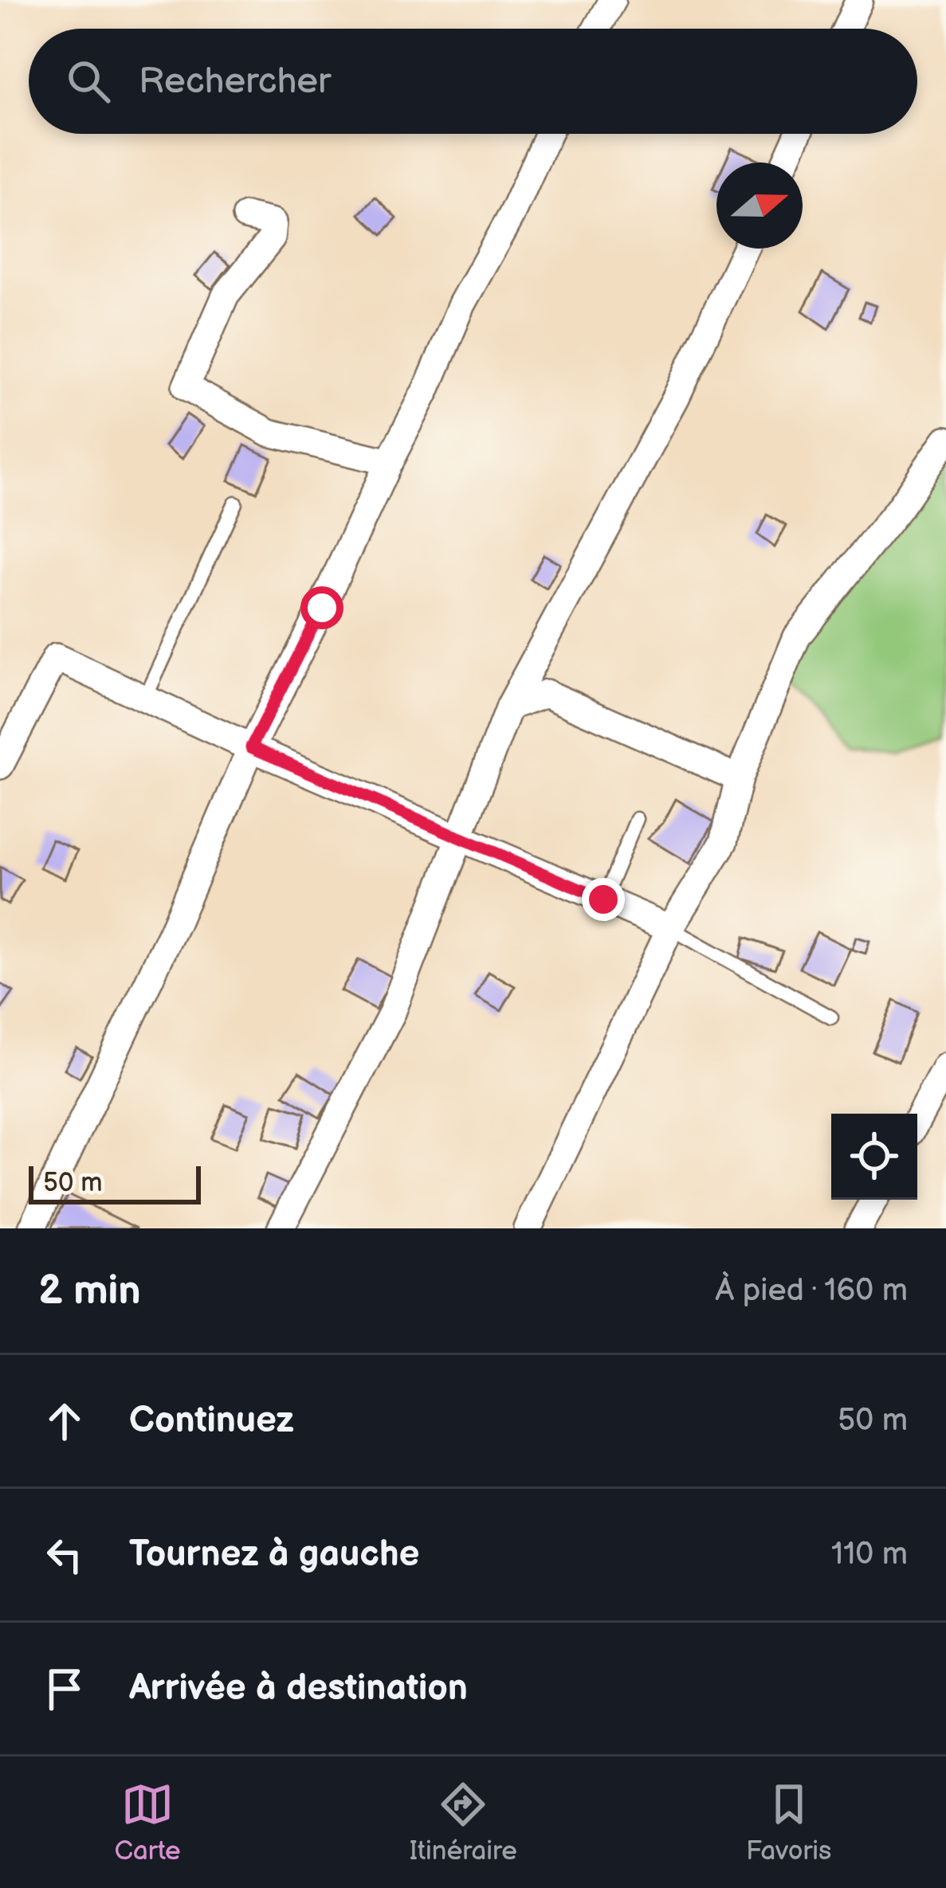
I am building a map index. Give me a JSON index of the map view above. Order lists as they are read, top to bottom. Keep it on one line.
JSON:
{"scale_bar":"50 m","north":"right","page":{"search":"Rechercher","scale":"50 m","heading":["2 min","À pied · 160 m"],"list":[["Continuez","50 m"],["Tournez à gauche","110 m"],"Arrivée à destination"],"nav":["Carte","Itinéraire","Favoris"]}}
